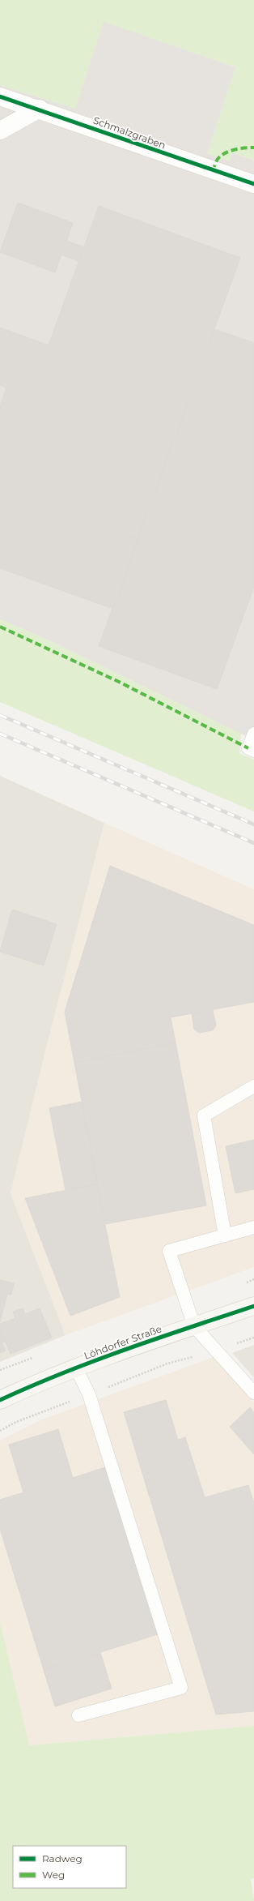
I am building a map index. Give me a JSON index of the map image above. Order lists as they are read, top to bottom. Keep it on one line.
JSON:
{"streets":{"main road":["Löhdorfer Straße"],"street":["Schmalzgraben"]},"legend":["Radweg","Weg"]}
